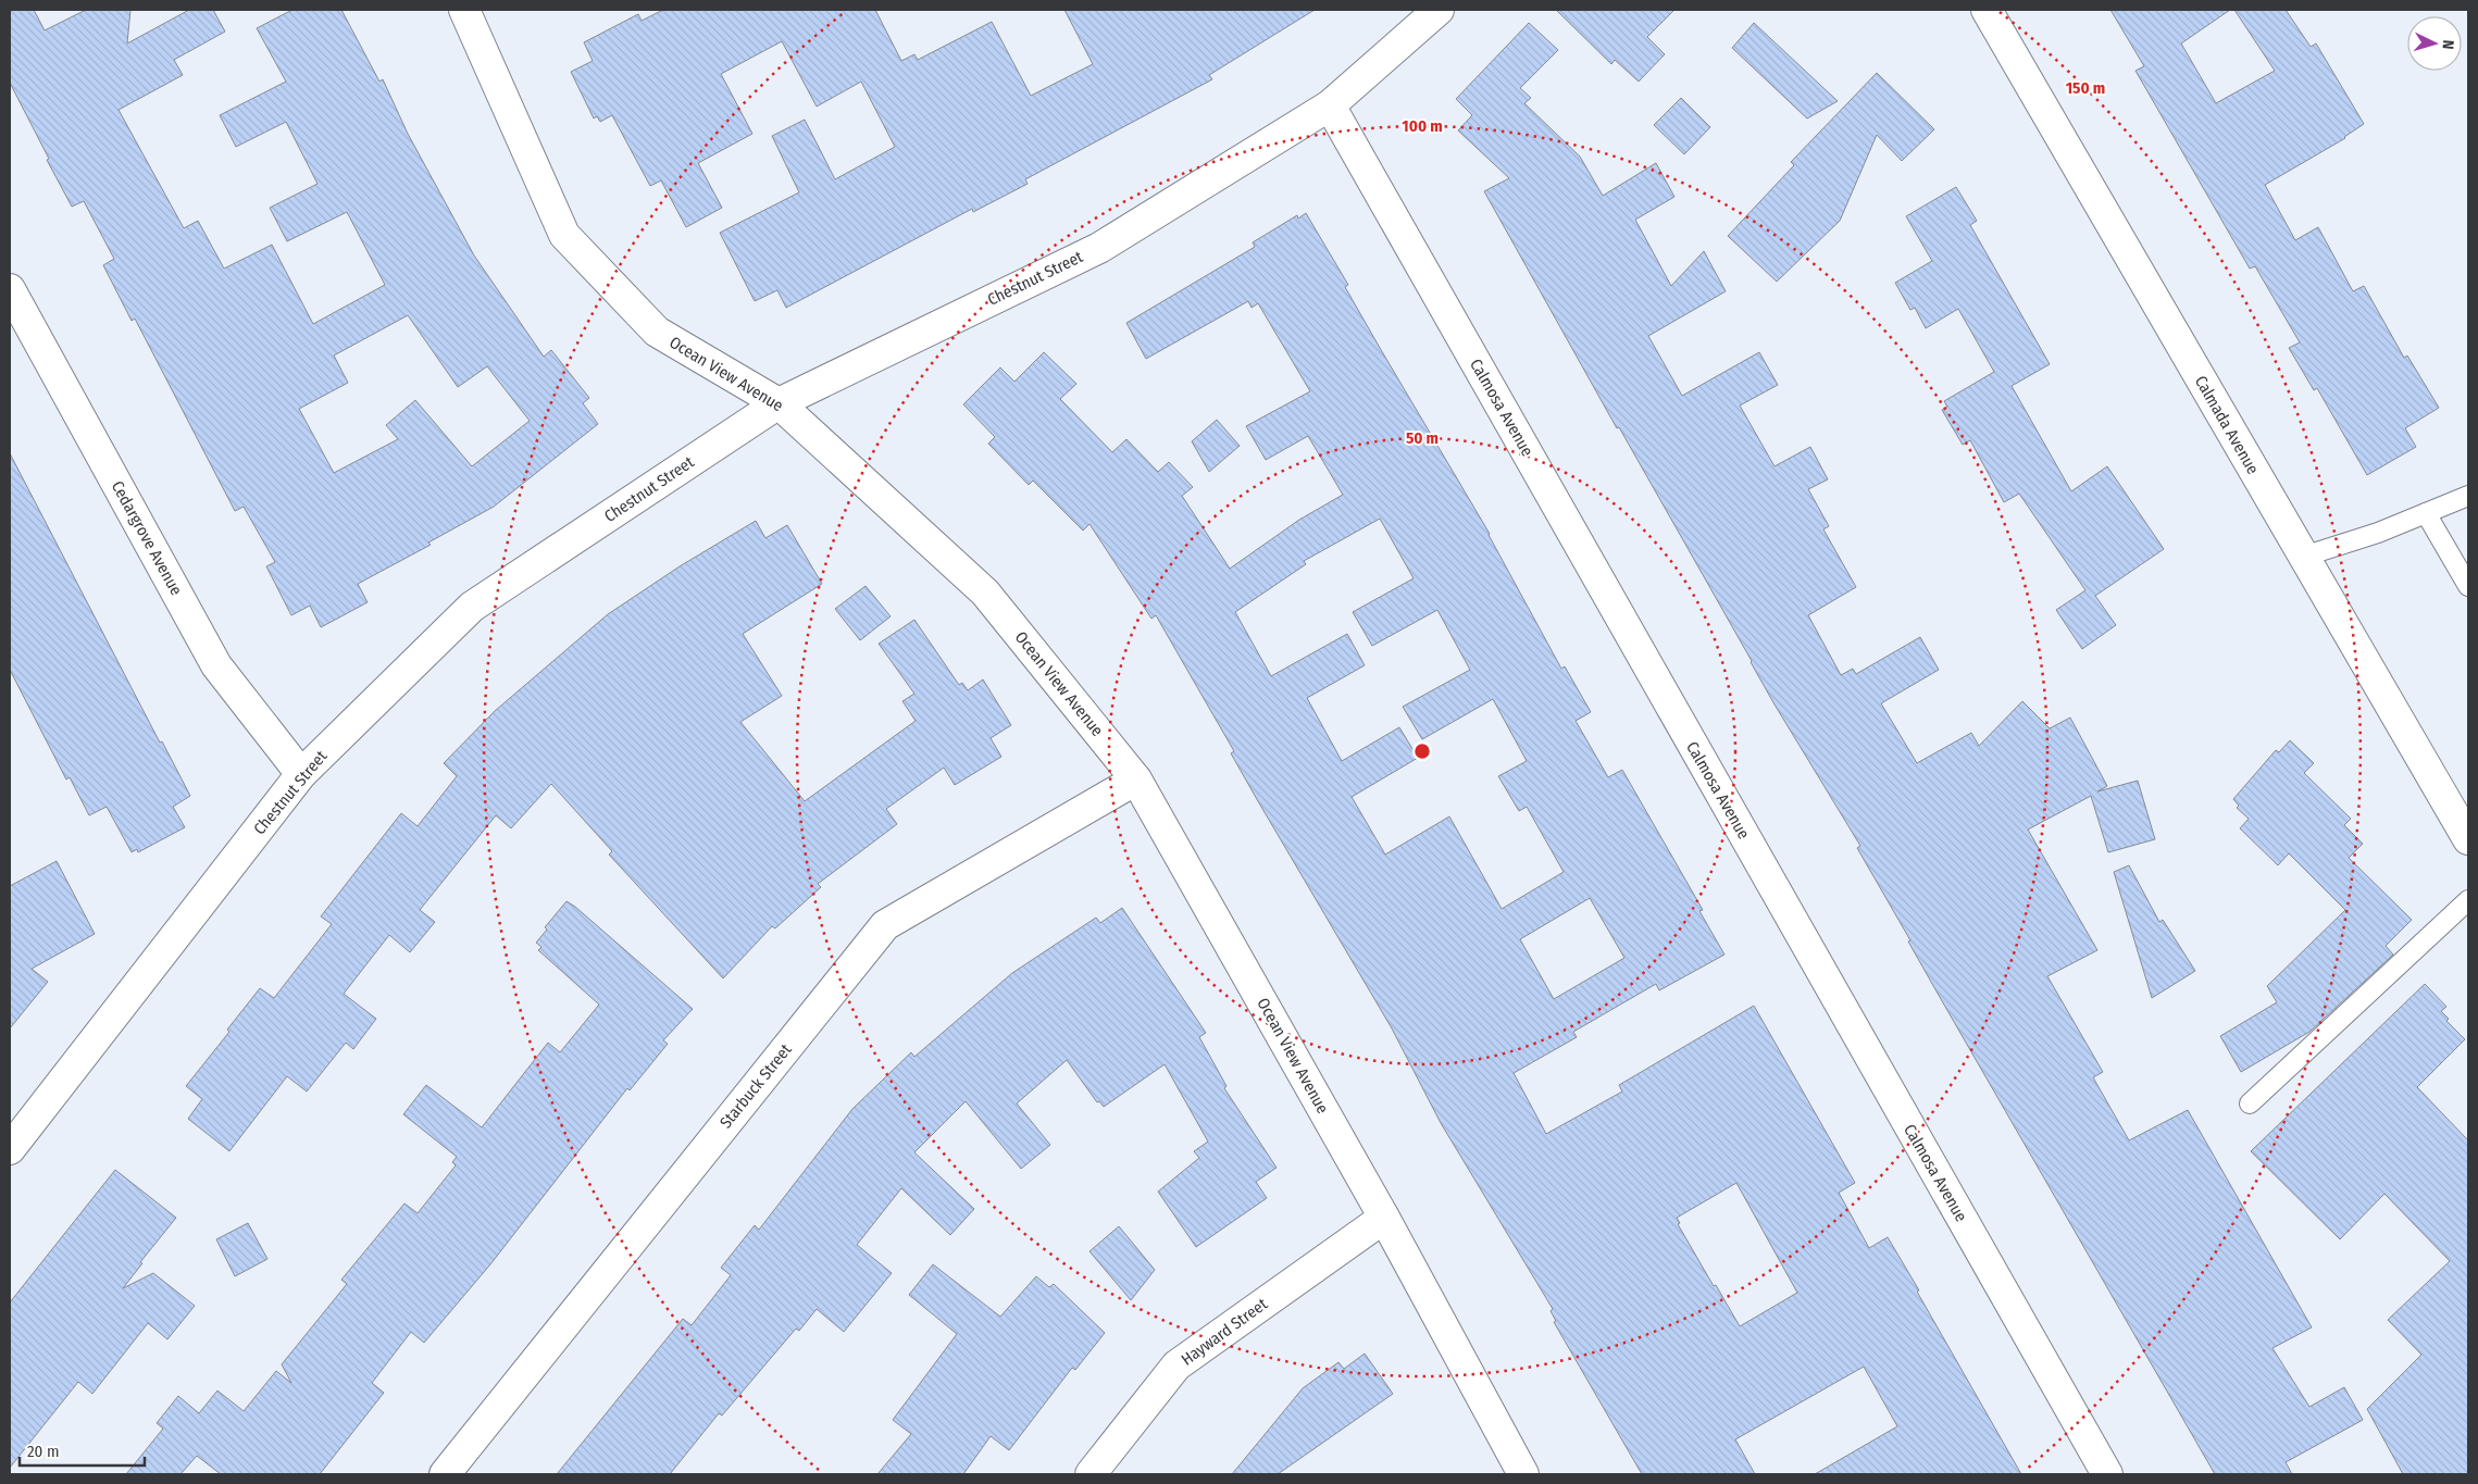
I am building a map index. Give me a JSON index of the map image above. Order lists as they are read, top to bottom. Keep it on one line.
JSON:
{"streets":{"street":["Chestnut Street","Ocean View Avenue","Calmosa Avenue","Calmada Avenue","Cedargrove Avenue","Starbuck Street","Hayward Street"]},"crossings":[["Chestnut Street","Ocean View Avenue"],["Chestnut Street","Calmosa Avenue"],["Chestnut Street","Cedargrove Avenue"],["Ocean View Avenue","Starbuck Street"],["Ocean View Avenue","Hayward Street"]],"scale_bar":"20 m","north":"right","rings":["150 m","100 m","50 m"]}
